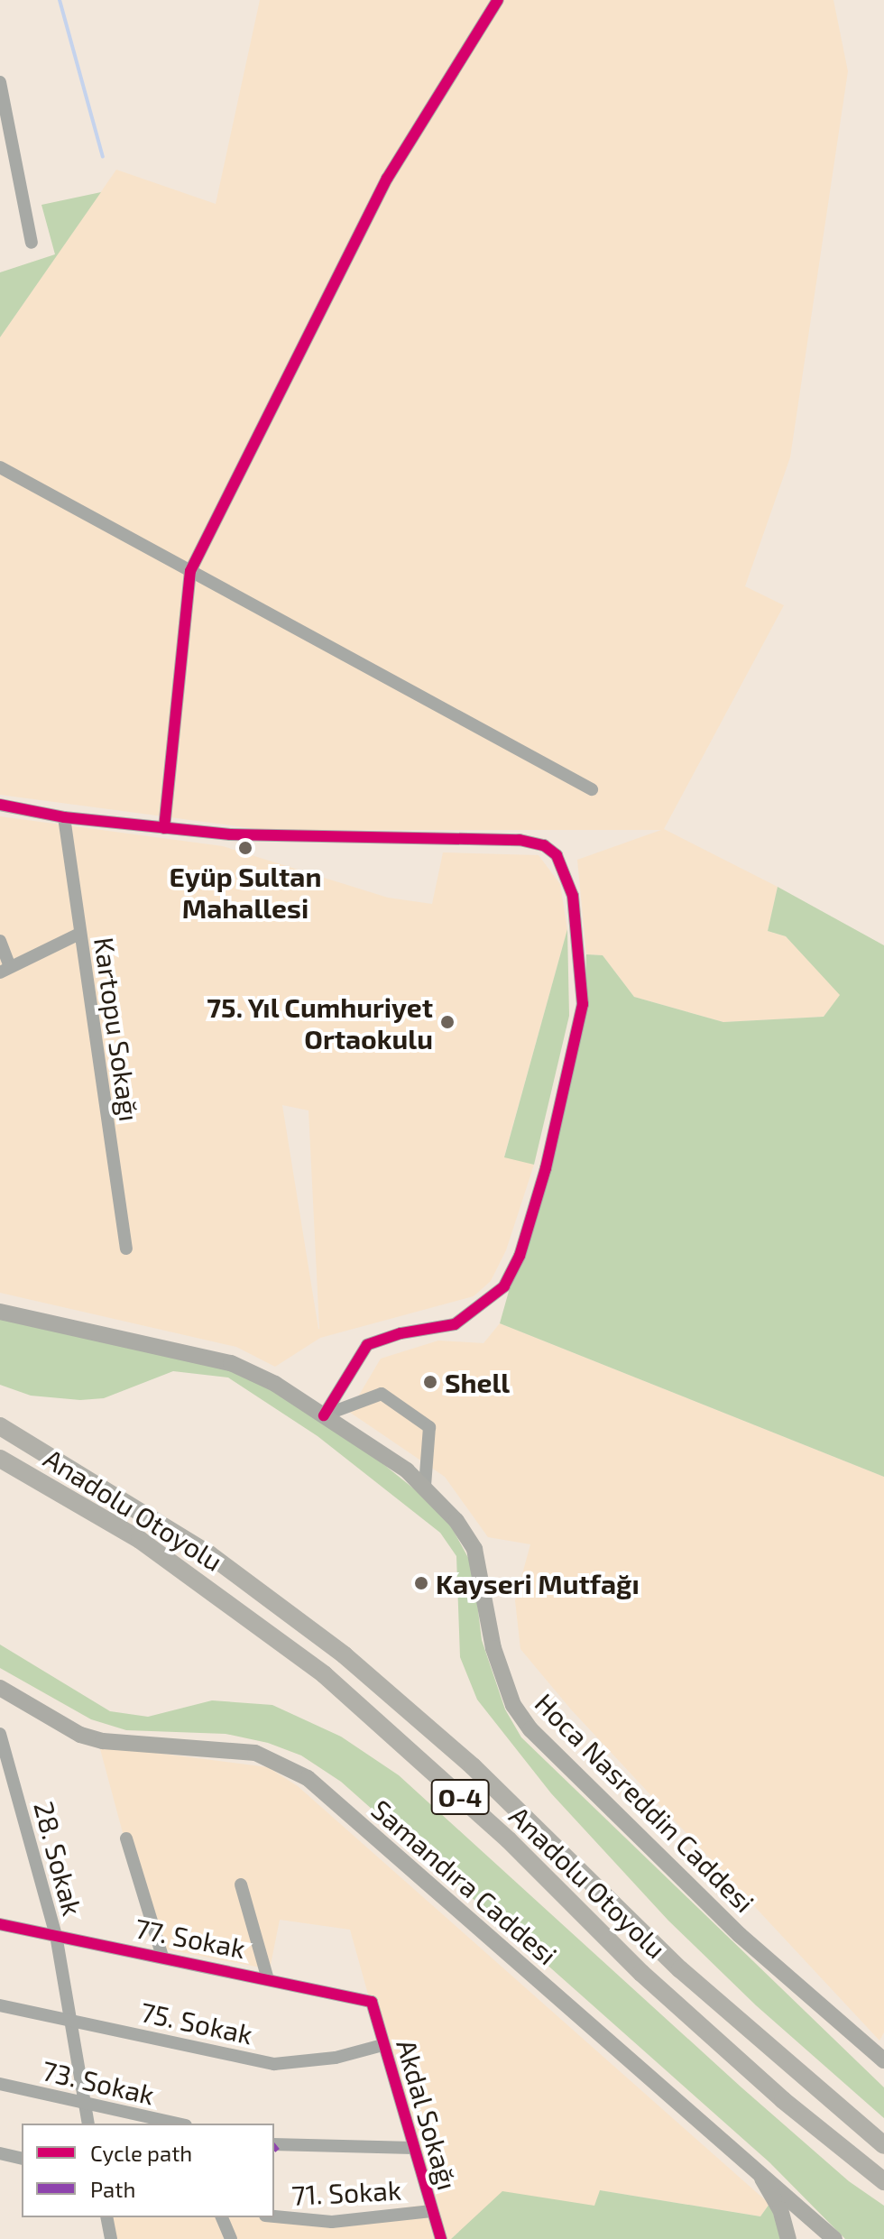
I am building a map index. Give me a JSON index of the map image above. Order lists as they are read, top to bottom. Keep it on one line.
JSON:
{"streets":{"highway":["Anadolu Otoyolu","O-4"],"main road":["Hoca Nasreddin Caddesi","Samandıra Caddesi"],"street":["Kartopu Sokağı","28. Sokak","77. Sokak","75. Sokak","73. Sokak","Akdal Sokağı","71. Sokak"]},"crossings":[["28. Sokak","77. Sokak"],["28. Sokak","75. Sokak"],["28. Sokak","73. Sokak"],["77. Sokak","Akdal Sokağı"],["75. Sokak","Akdal Sokağı"],["Akdal Sokağı","71. Sokak"]],"places":["Eyüp Sultan Mahallesi","75. Yıl Cumhuriyet Ortaokulu","Shell","Kayseri Mutfağı"],"legend":["Cycle path","Path"]}
